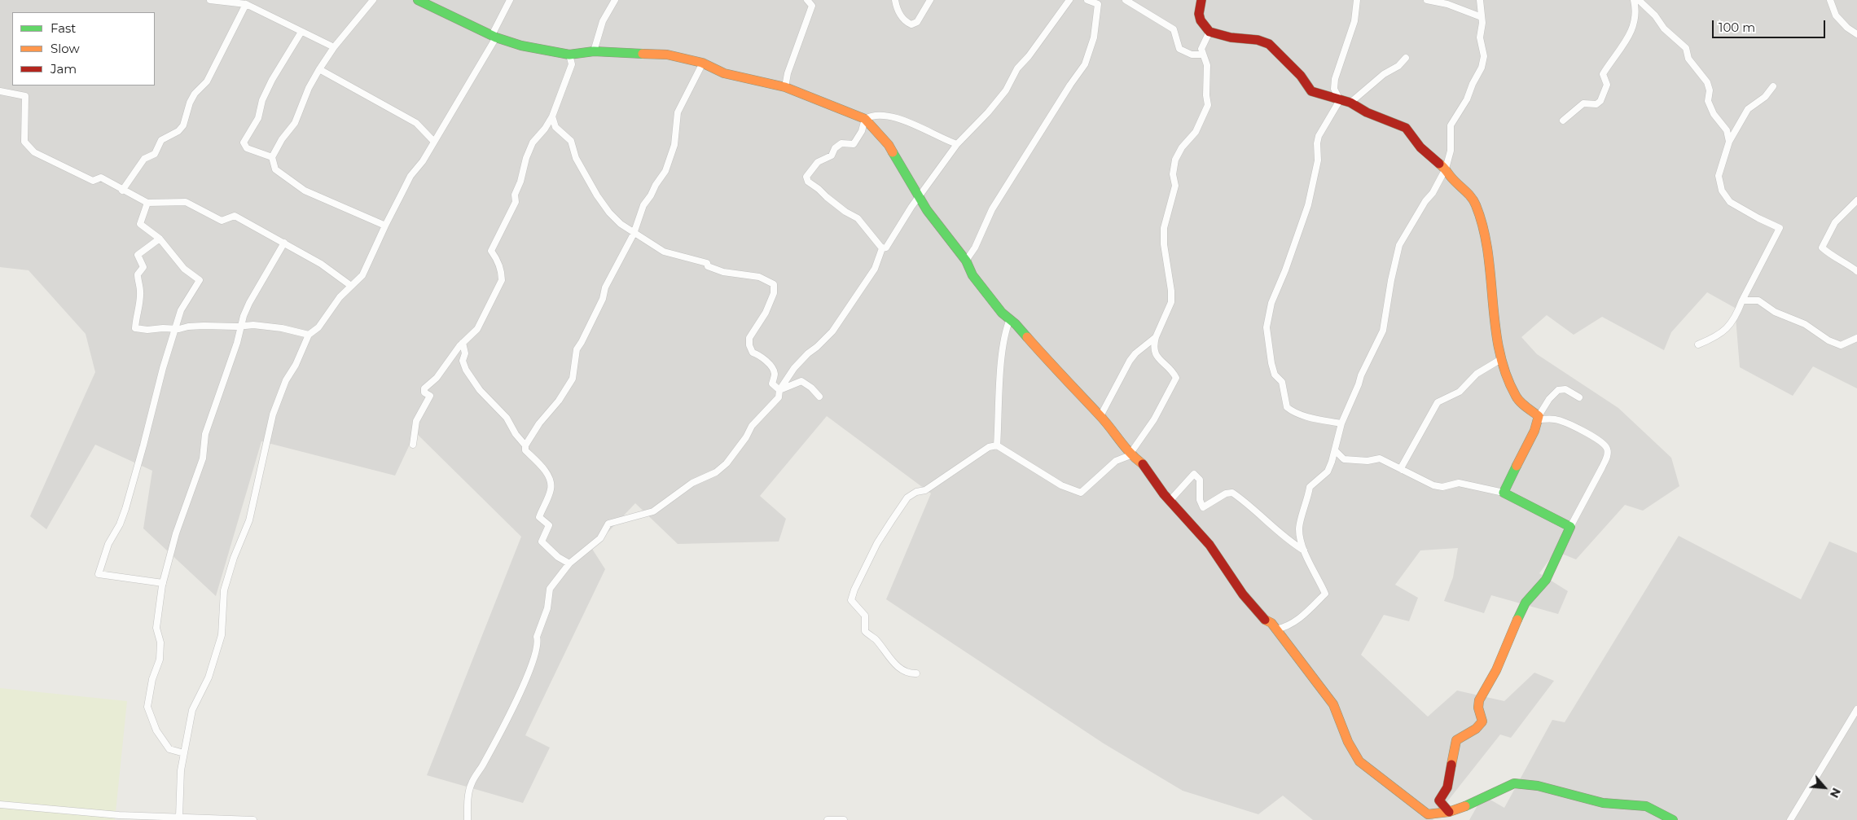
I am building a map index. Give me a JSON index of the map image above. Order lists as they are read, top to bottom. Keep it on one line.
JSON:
{"legend":["Fast","Slow","Jam"],"scale_bar":"100 m","north":"bottom right"}
